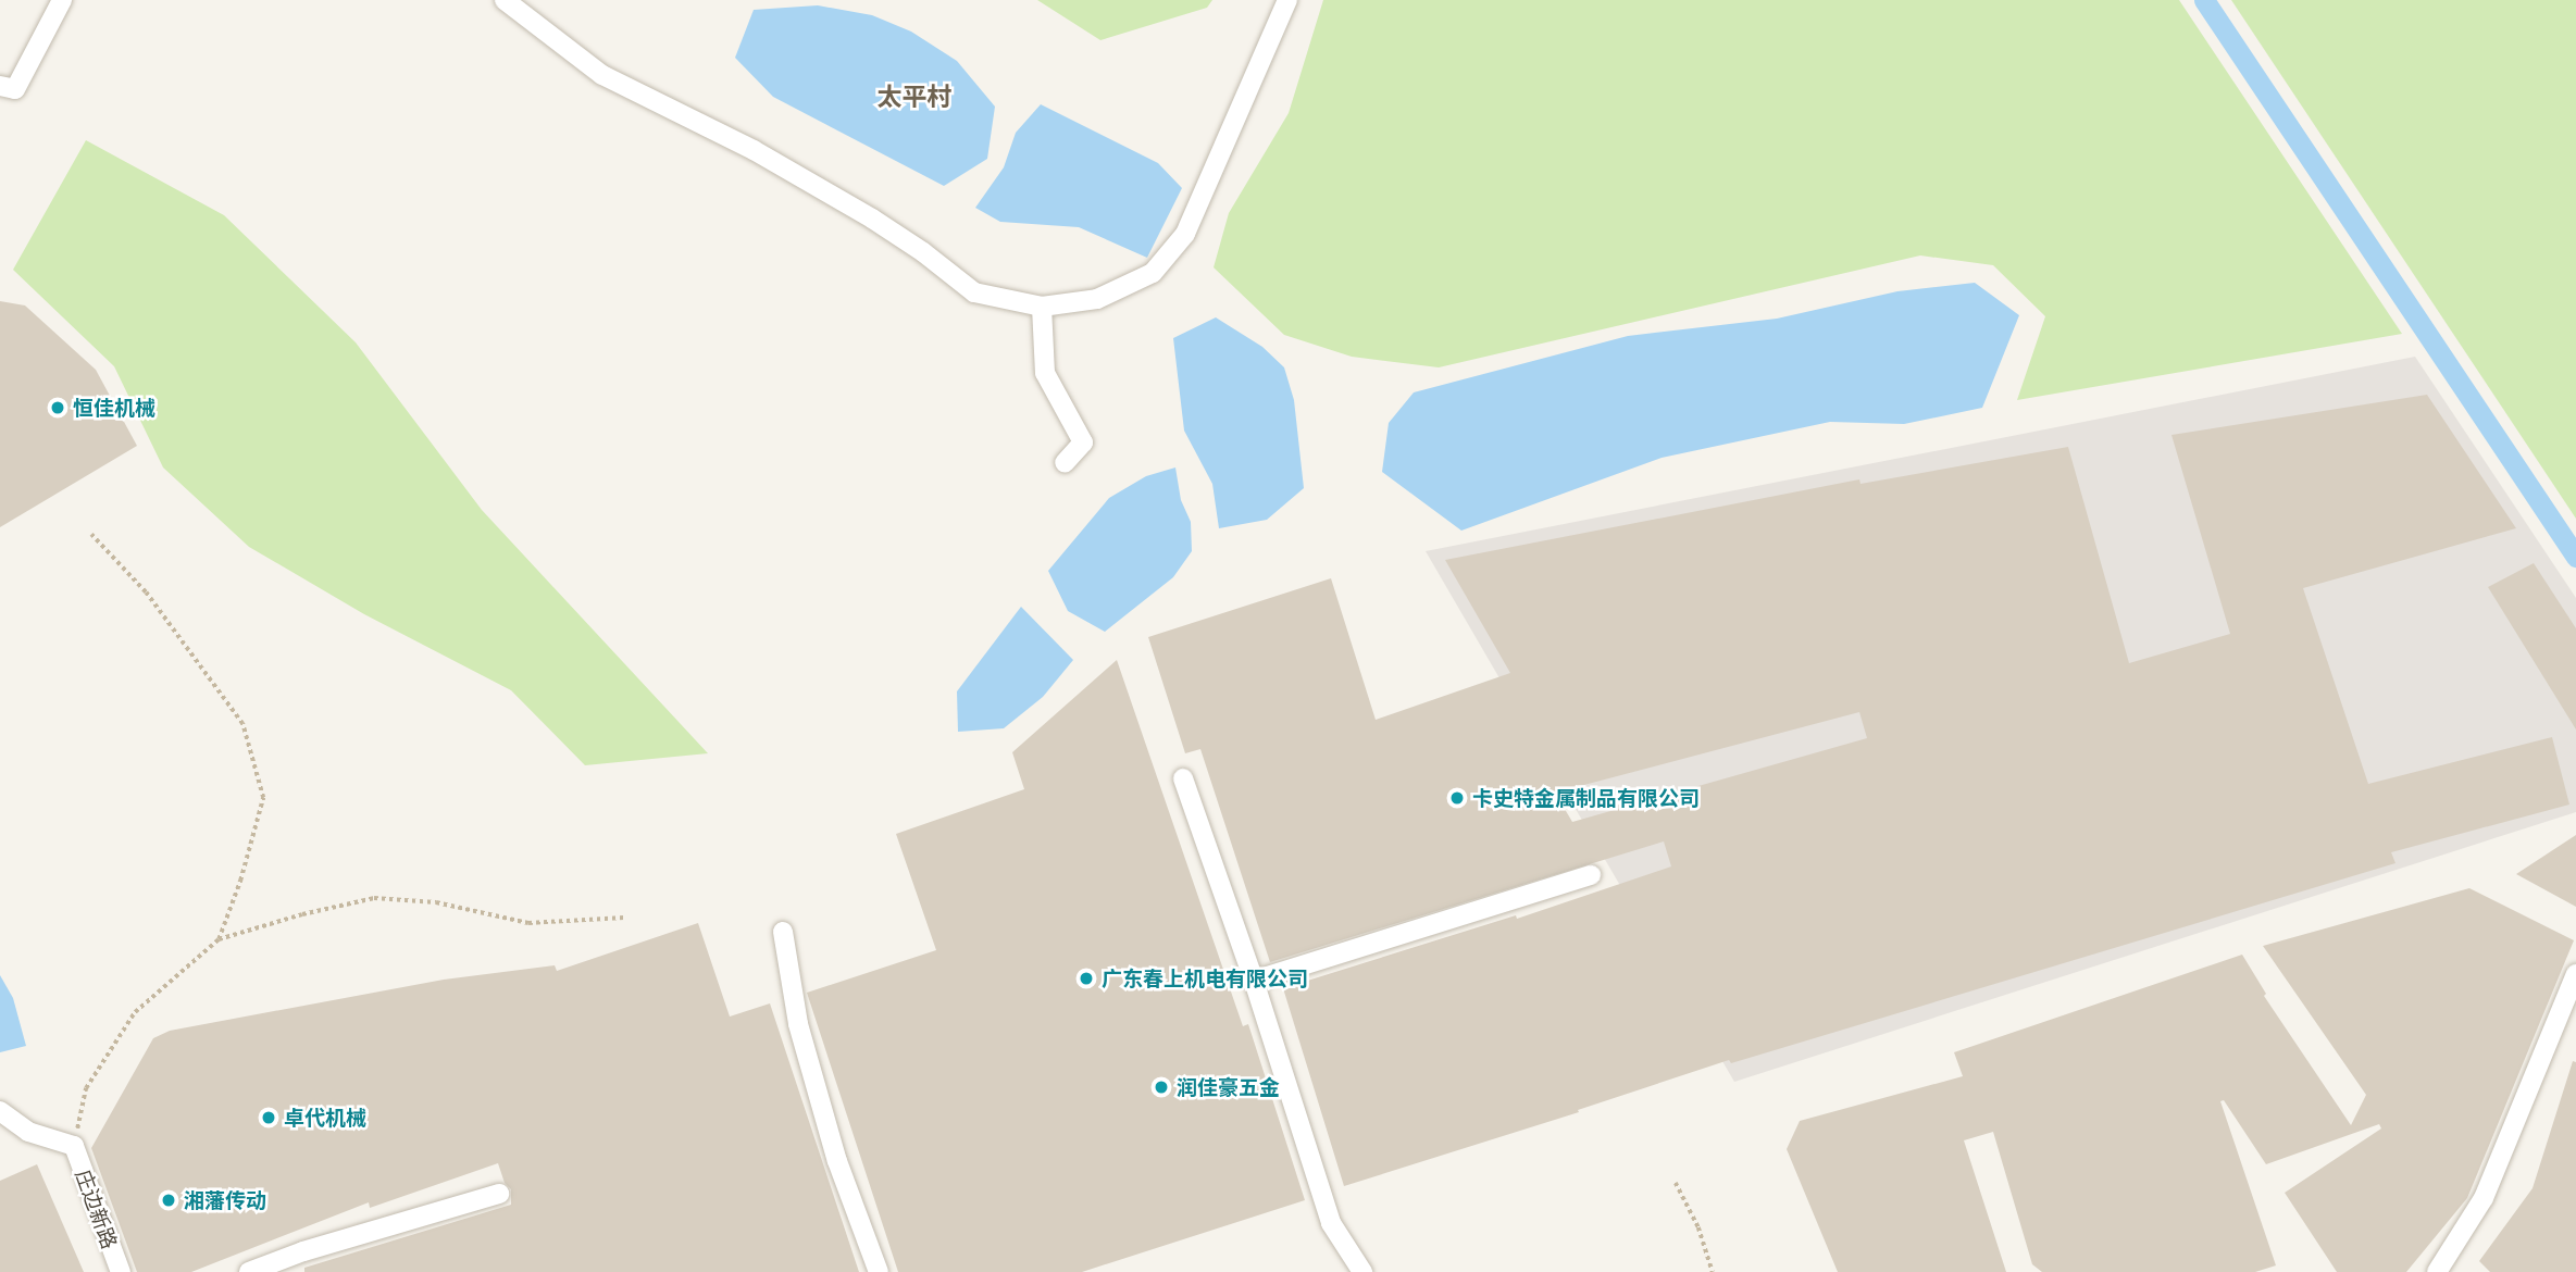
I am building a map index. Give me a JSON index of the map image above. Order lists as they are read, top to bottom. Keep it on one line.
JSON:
{"streets":{"street":["庄边新路"]},"districts":["太平村"],"places":["恒佳机械","卡史特金属制品有限公司","广东春上机电有限公司","润佳豪五金","卓代机械","湘藩传动"]}
